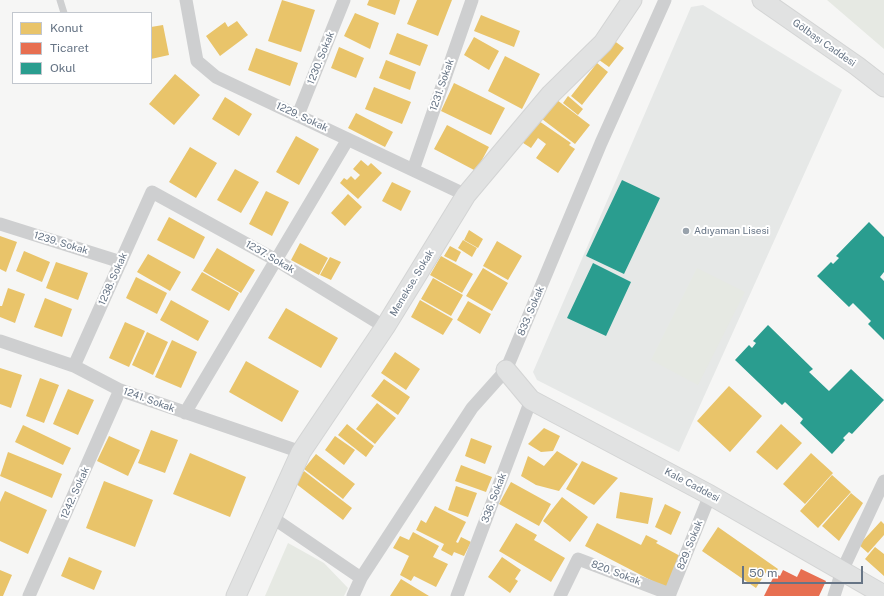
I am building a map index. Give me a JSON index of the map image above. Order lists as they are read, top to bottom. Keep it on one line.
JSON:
{"streets":{"street":["Gölbaşı Caddesi","1230. Sokak","1231. Sokak","1229. Sokak","1239. Sokak","1237. Sokak","1238. Sokak","Menekse. Sokak","833. Sokak","1241. Sokak","Kale Caddesi","1242. Sokak","336. Sokak","829. Sokak","820. Sokak"]},"crossings":[["1230. Sokak","1229. Sokak"],["1231. Sokak","1229. Sokak"],["1229. Sokak","Menekse. Sokak"],["1239. Sokak","1238. Sokak"],["1237. Sokak","1238. Sokak"],["1237. Sokak","Menekse. Sokak"],["1238. Sokak","1241. Sokak"],["Menekse. Sokak","1241. Sokak"],["833. Sokak","Kale Caddesi"],["1241. Sokak","1242. Sokak"],["Kale Caddesi","336. Sokak"],["Kale Caddesi","829. Sokak"],["829. Sokak","820. Sokak"]],"places":["Adıyaman Lisesi"],"legend":["Konut","Ticaret","Okul"],"scale_bar":"50 m"}
